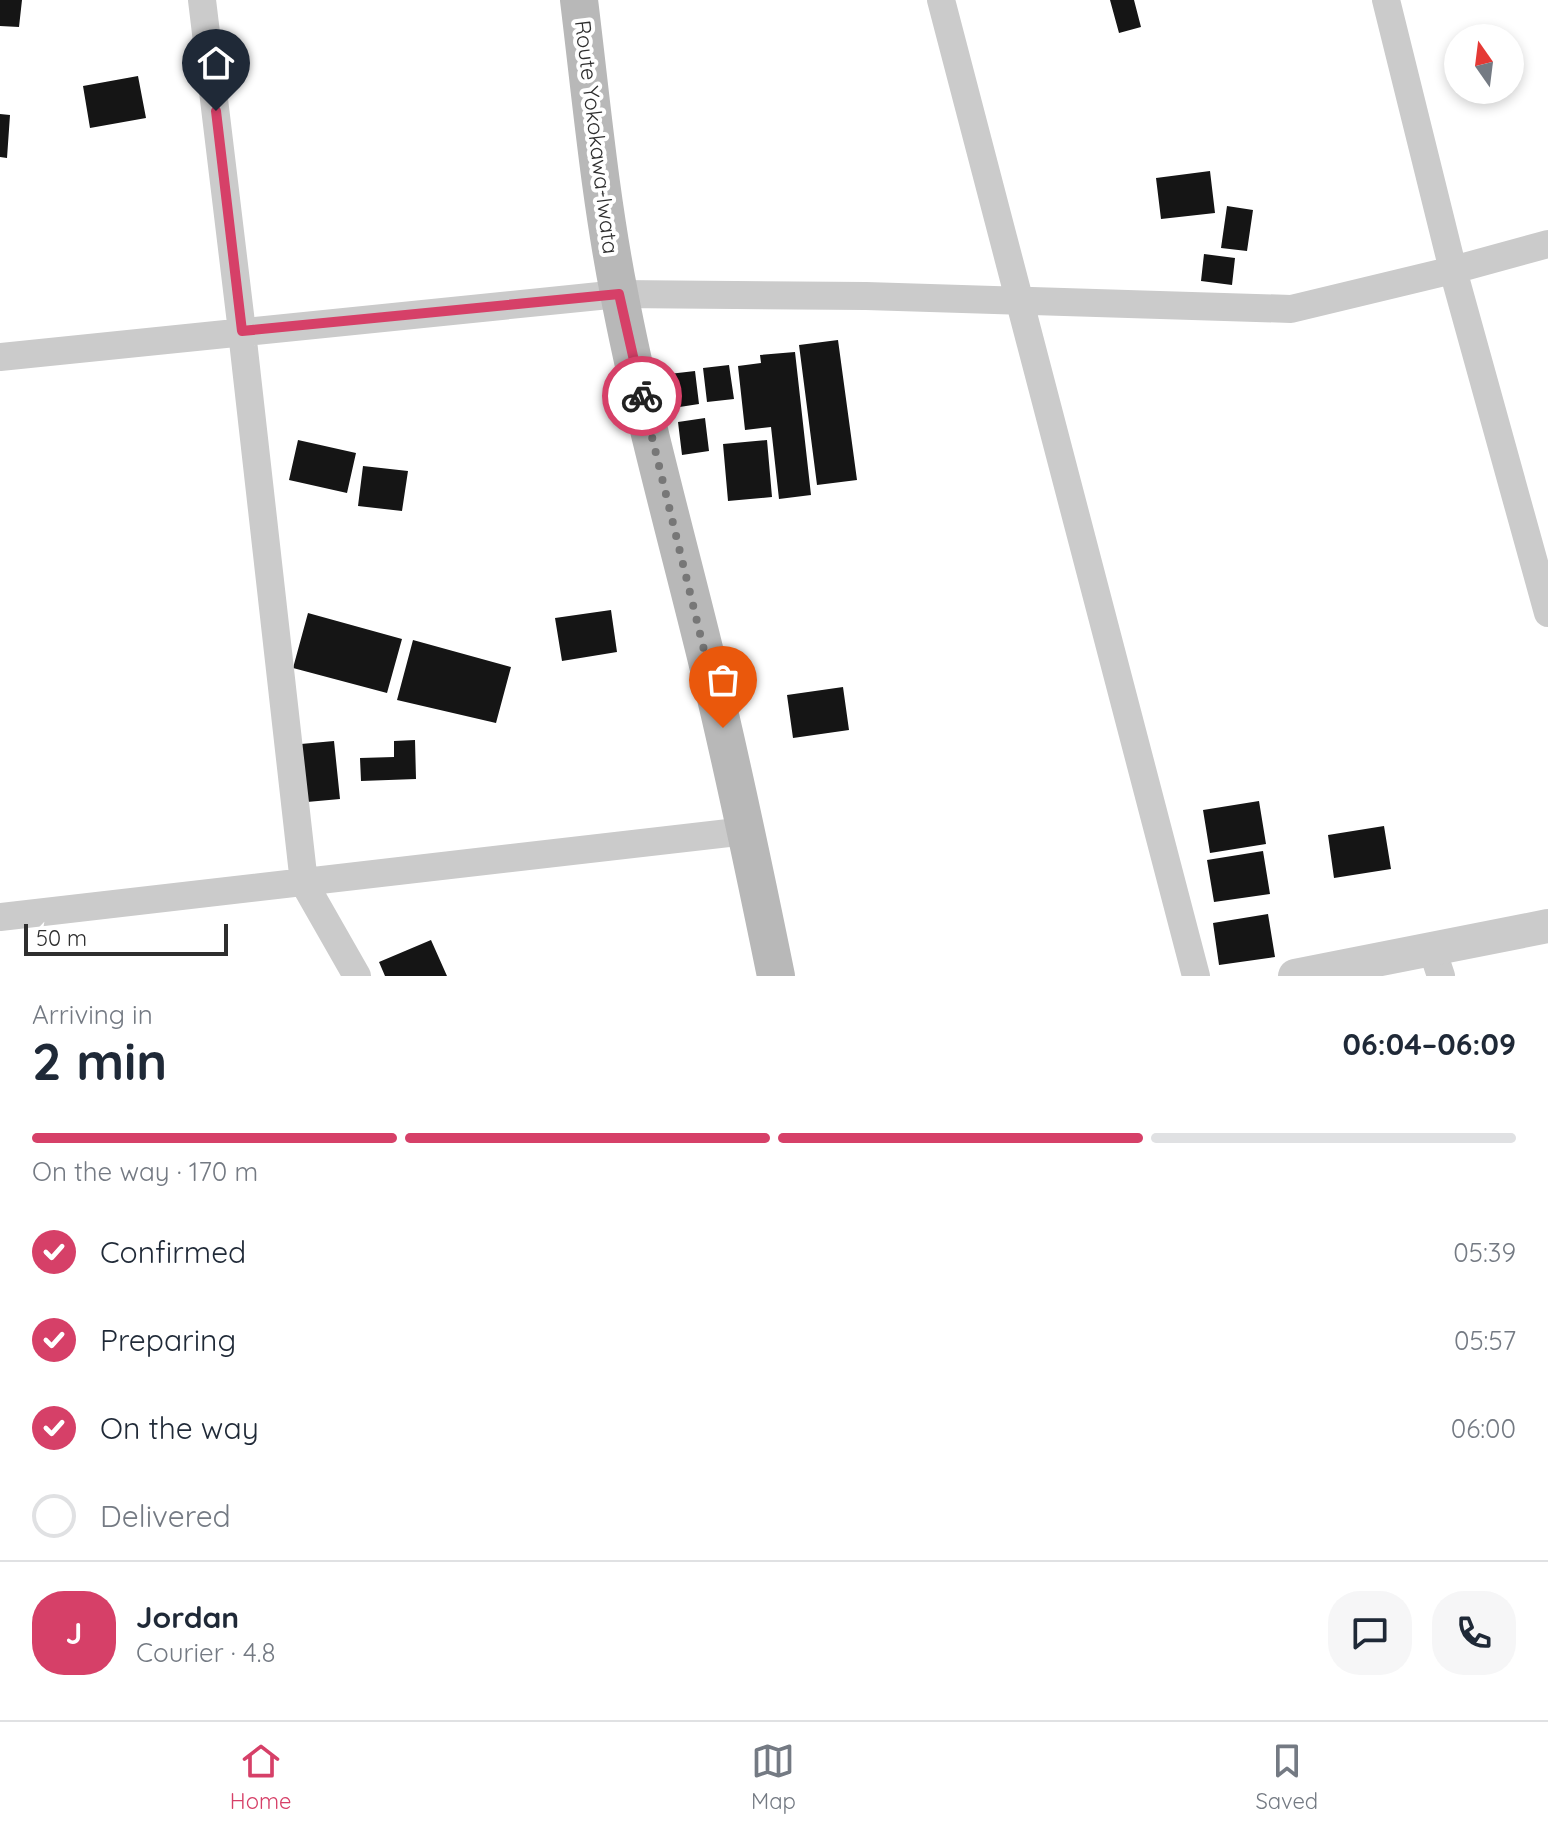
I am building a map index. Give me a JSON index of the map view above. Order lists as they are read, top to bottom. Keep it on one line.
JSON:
{"streets":{"main road":["Route Yokokawa-Iwata"]},"scale_bar":"50 m","north":"top","page":{"scale":"50 m","heading":["2 min","Arriving in","06:04–06:09"],"panel":["Jordan","Courier · 4.8"],"bar":"On the way · 170 m","list":[["Confirmed","05:39"],["Preparing","05:57"],["On the way","06:00"],"Delivered"],"round":"J","tabs":["Home","Map","Saved"]}}
